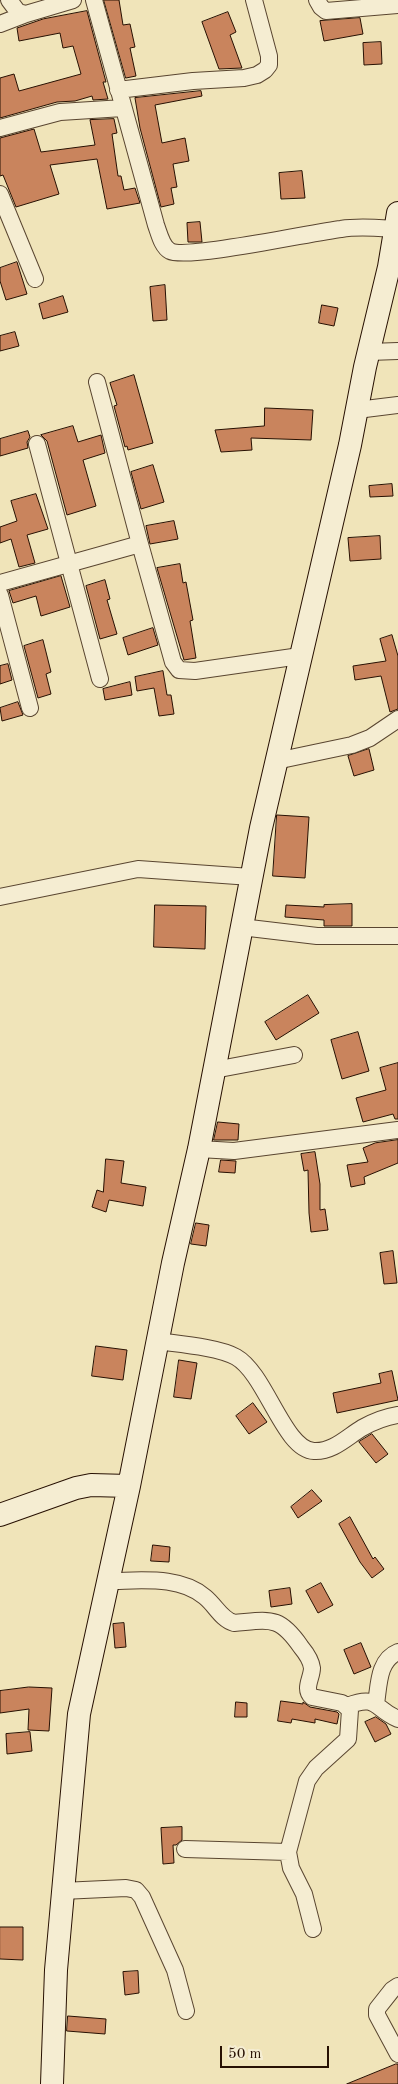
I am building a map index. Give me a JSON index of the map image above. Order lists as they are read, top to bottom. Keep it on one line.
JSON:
{"scale_bar":"50 m"}
